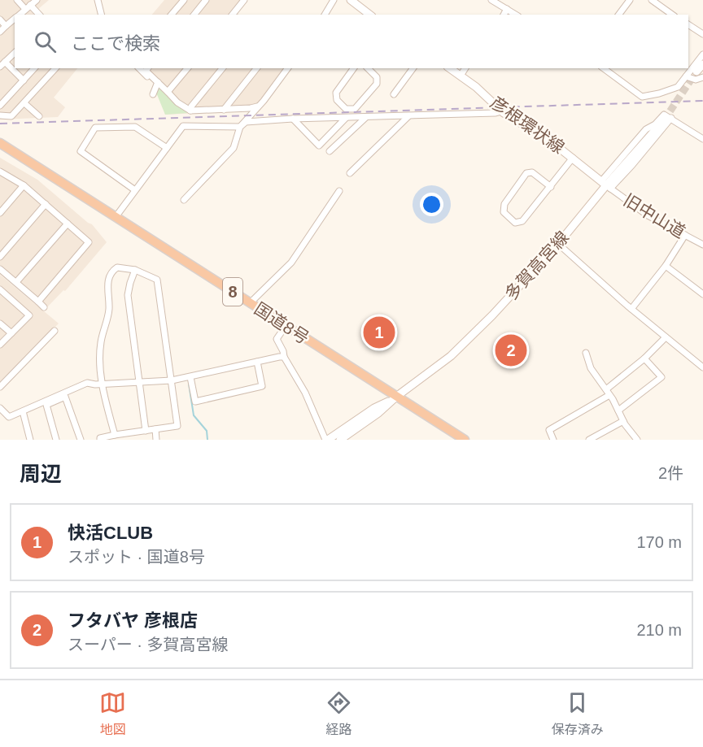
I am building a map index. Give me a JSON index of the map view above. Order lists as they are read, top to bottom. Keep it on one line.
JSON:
{"streets":{"highway":["8","国道8号"],"main road":["彦根環状線","多賀高宮線"],"street":["旧中山道"]},"crossings":[["彦根環状線","旧中山道"],["彦根環状線","多賀高宮線"],["旧中山道","多賀高宮線"],["多賀高宮線","国道8号"]],"page":{"search":"ここで検索","pins":["1","2"],"heading":["周辺","2件"],"list":[{"mark":"1","name":"快活CLUB","note":"スポット · 国道8号","value":"170 m"},{"mark":"2","name":"フタバヤ 彦根店","note":"スーパー · 多賀高宮線","value":"210 m"}],"nav":["地図","経路","保存済み"]}}
